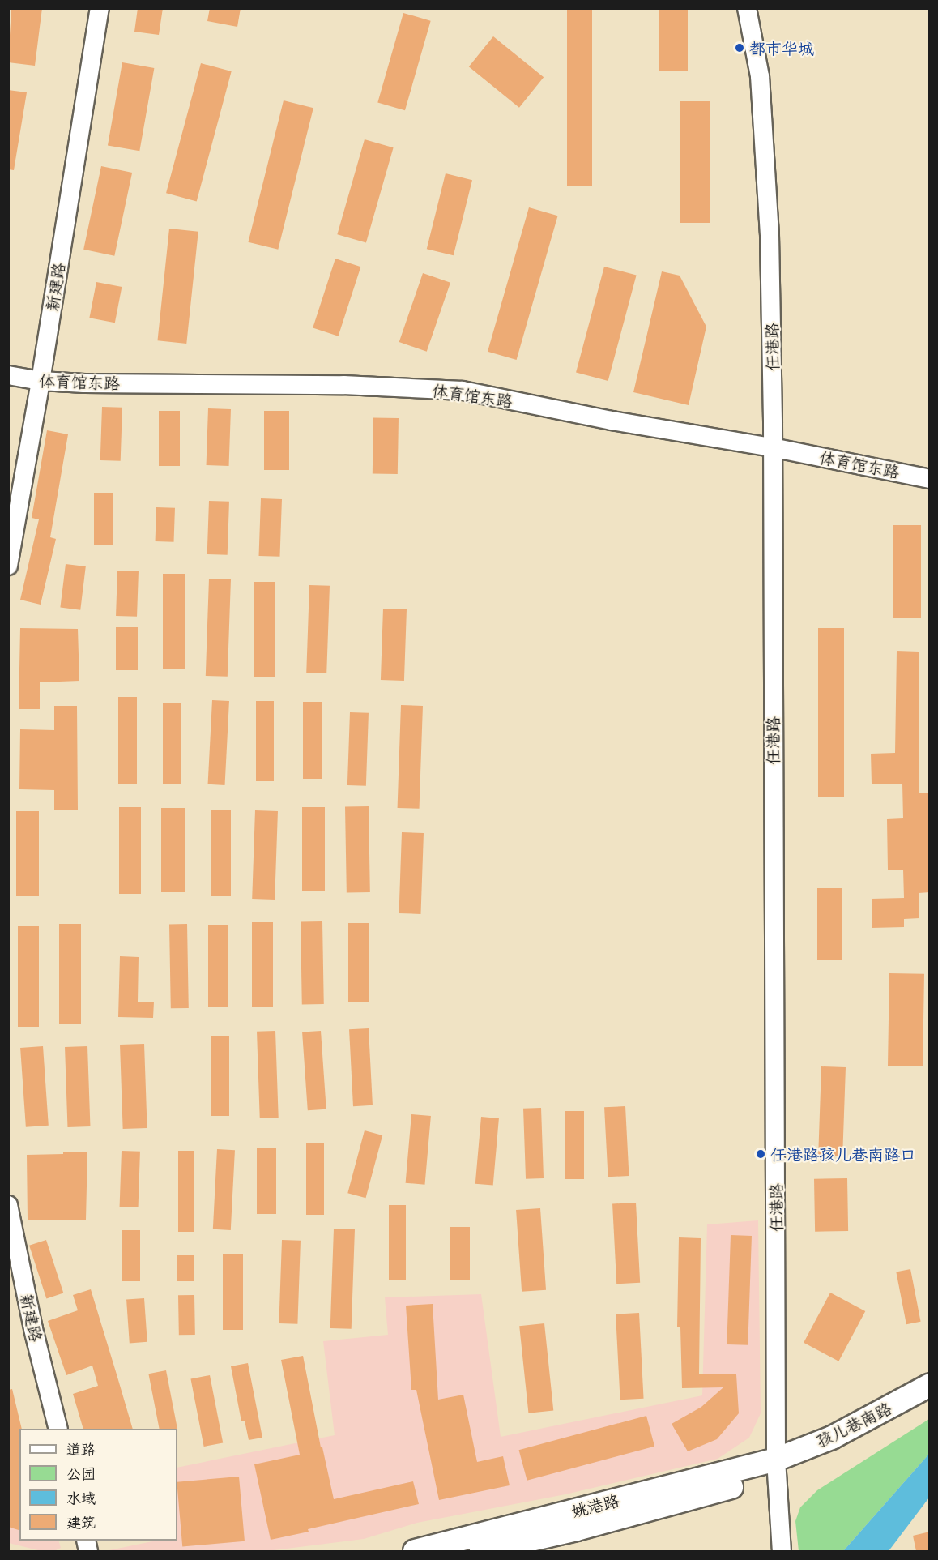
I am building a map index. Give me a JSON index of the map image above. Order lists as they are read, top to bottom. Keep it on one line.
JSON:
{"streets":{"main road":["孩儿巷南路","姚港路"],"street":["新建路","任港路","体育馆东路"]},"crossings":[["新建路","体育馆东路"],["任港路","体育馆东路"],["任港路","孩儿巷南路"],["任港路","姚港路"],["孩儿巷南路","姚港路"]],"places":["都市华城","任港路孩儿巷南路口"],"legend":["道路","公园","水域","建筑"]}
